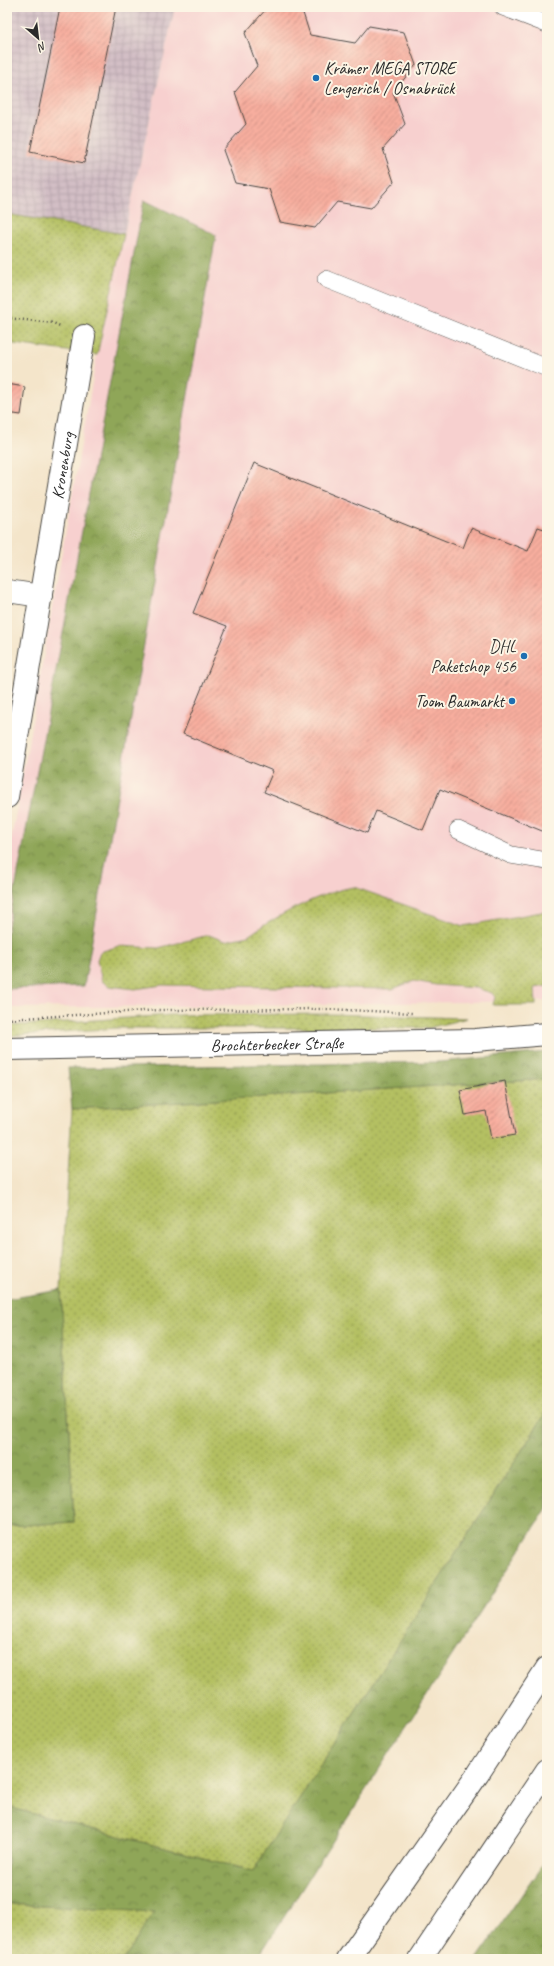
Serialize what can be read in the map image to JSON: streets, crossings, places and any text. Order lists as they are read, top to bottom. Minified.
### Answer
{"streets":{"main road":["Kronenburg","Brochterbecker Straße"]},"places":["Krämer MEGA STORE Lengerich / Osnabrück","DHL Paketshop 456","Toom Baumarkt"],"north":"bottom right"}
